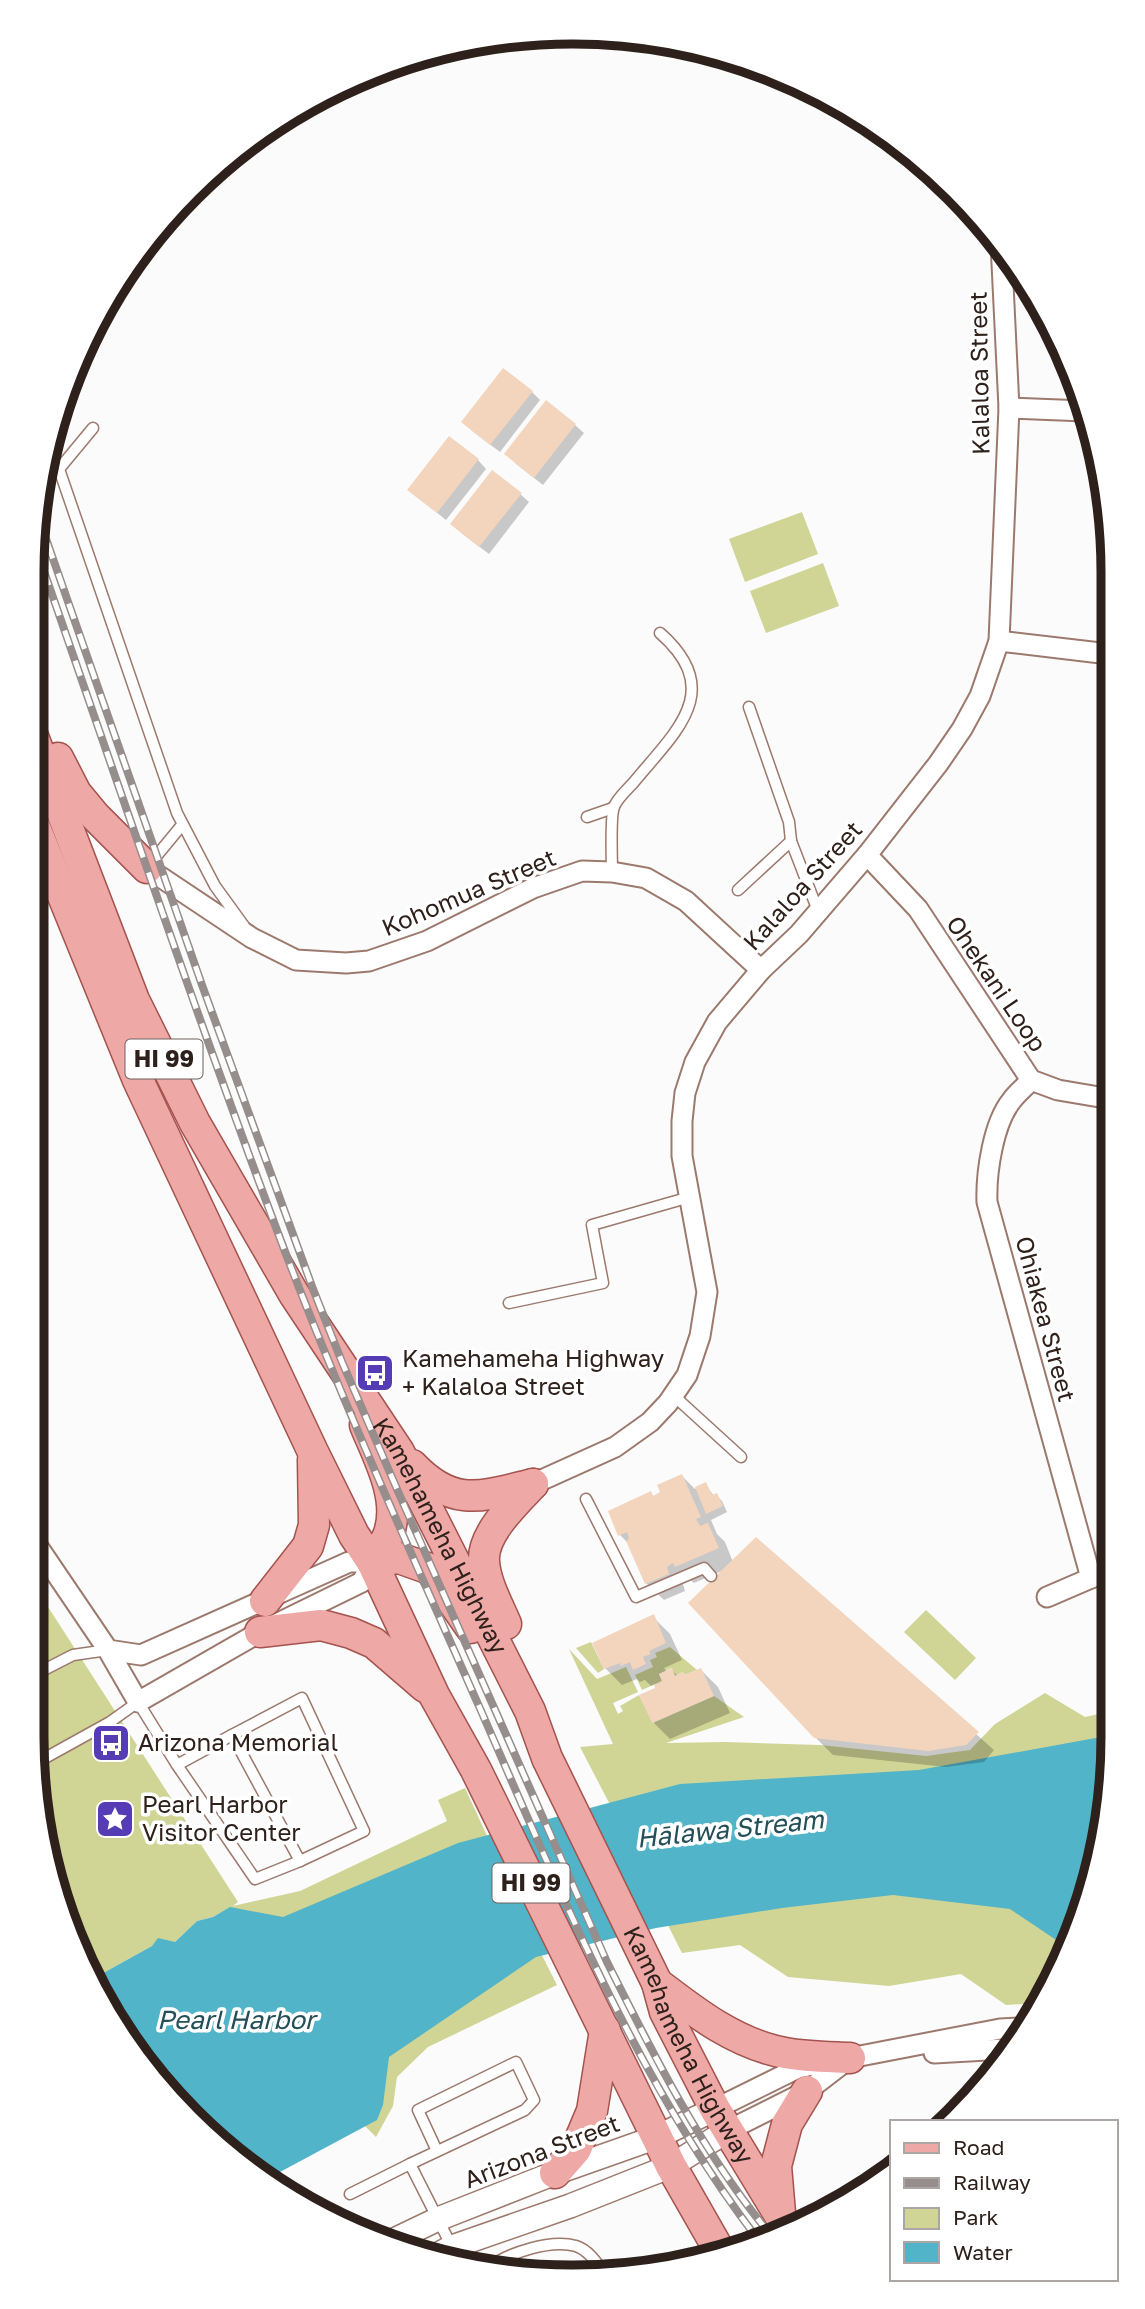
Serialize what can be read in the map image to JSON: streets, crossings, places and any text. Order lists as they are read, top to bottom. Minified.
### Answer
{"streets":{"main road":["HI 99","Kamehameha Highway"],"street":["Kalaloa Street","Kohomua Street","Ohekani Loop","Ohiakea Street","Arizona Street"]},"crossings":[["Kalaloa Street","Kohomua Street"],["Kalaloa Street","Ohekani Loop"],["Ohekani Loop","Ohiakea Street"],["HI 99","Arizona Street"],["Kamehameha Highway","Arizona Street"]],"water":["Hālawa Stream","Pearl Harbor"],"places":{"bus stop":["Kamehameha Highway + Kalaloa Street","Arizona Memorial"],"place":["Pearl Harbor Visitor Center"]},"legend":["Road","Railway","Park","Water"]}
